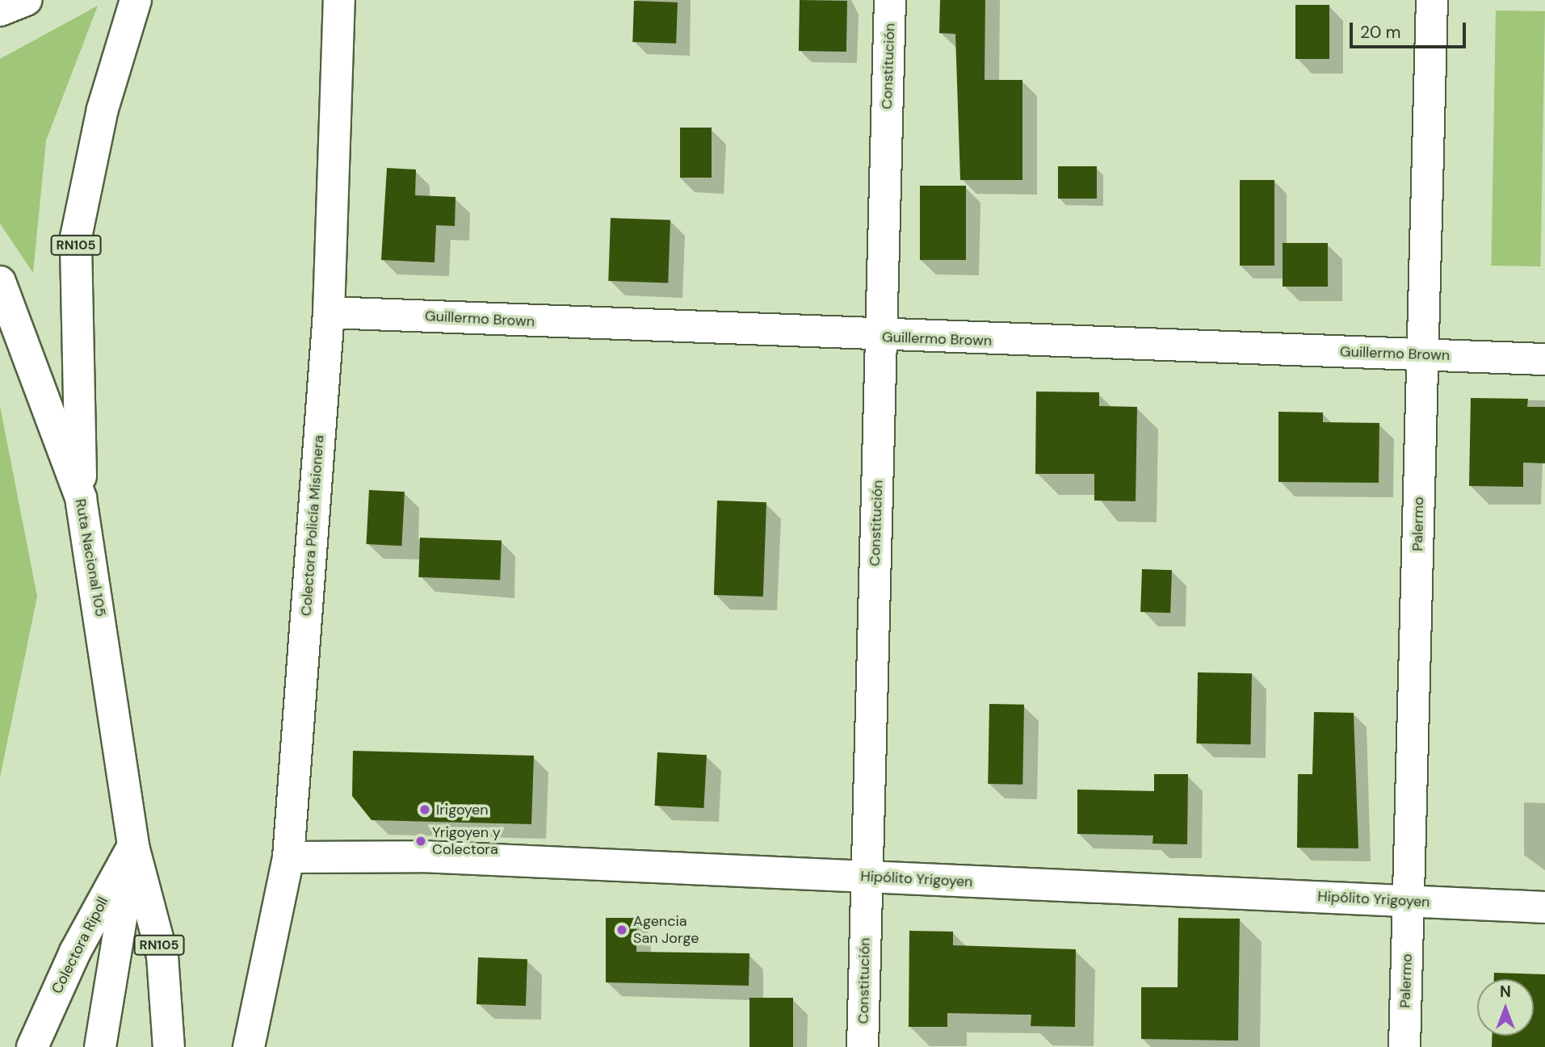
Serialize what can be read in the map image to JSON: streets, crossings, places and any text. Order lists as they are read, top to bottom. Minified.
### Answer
{"streets":{"main road":["Constitución","RN105","Guillermo Brown","Palermo","Colectora Policía Misionera","Ruta Nacional 105","Hipólito Yrigoyen","Colectora Ripoll"]},"crossings":[["Constitución","Guillermo Brown"],["Constitución","Hipólito Yrigoyen"],["RN105","Ruta Nacional 105"],["Guillermo Brown","Palermo"],["Guillermo Brown","Colectora Policía Misionera"],["Palermo","Hipólito Yrigoyen"],["Colectora Policía Misionera","Hipólito Yrigoyen"],["Ruta Nacional 105","Colectora Ripoll"]],"places":["Irigoyen","Yrigoyen y Colectora","Agencia San Jorge"],"scale_bar":"20 m","north":"top"}
